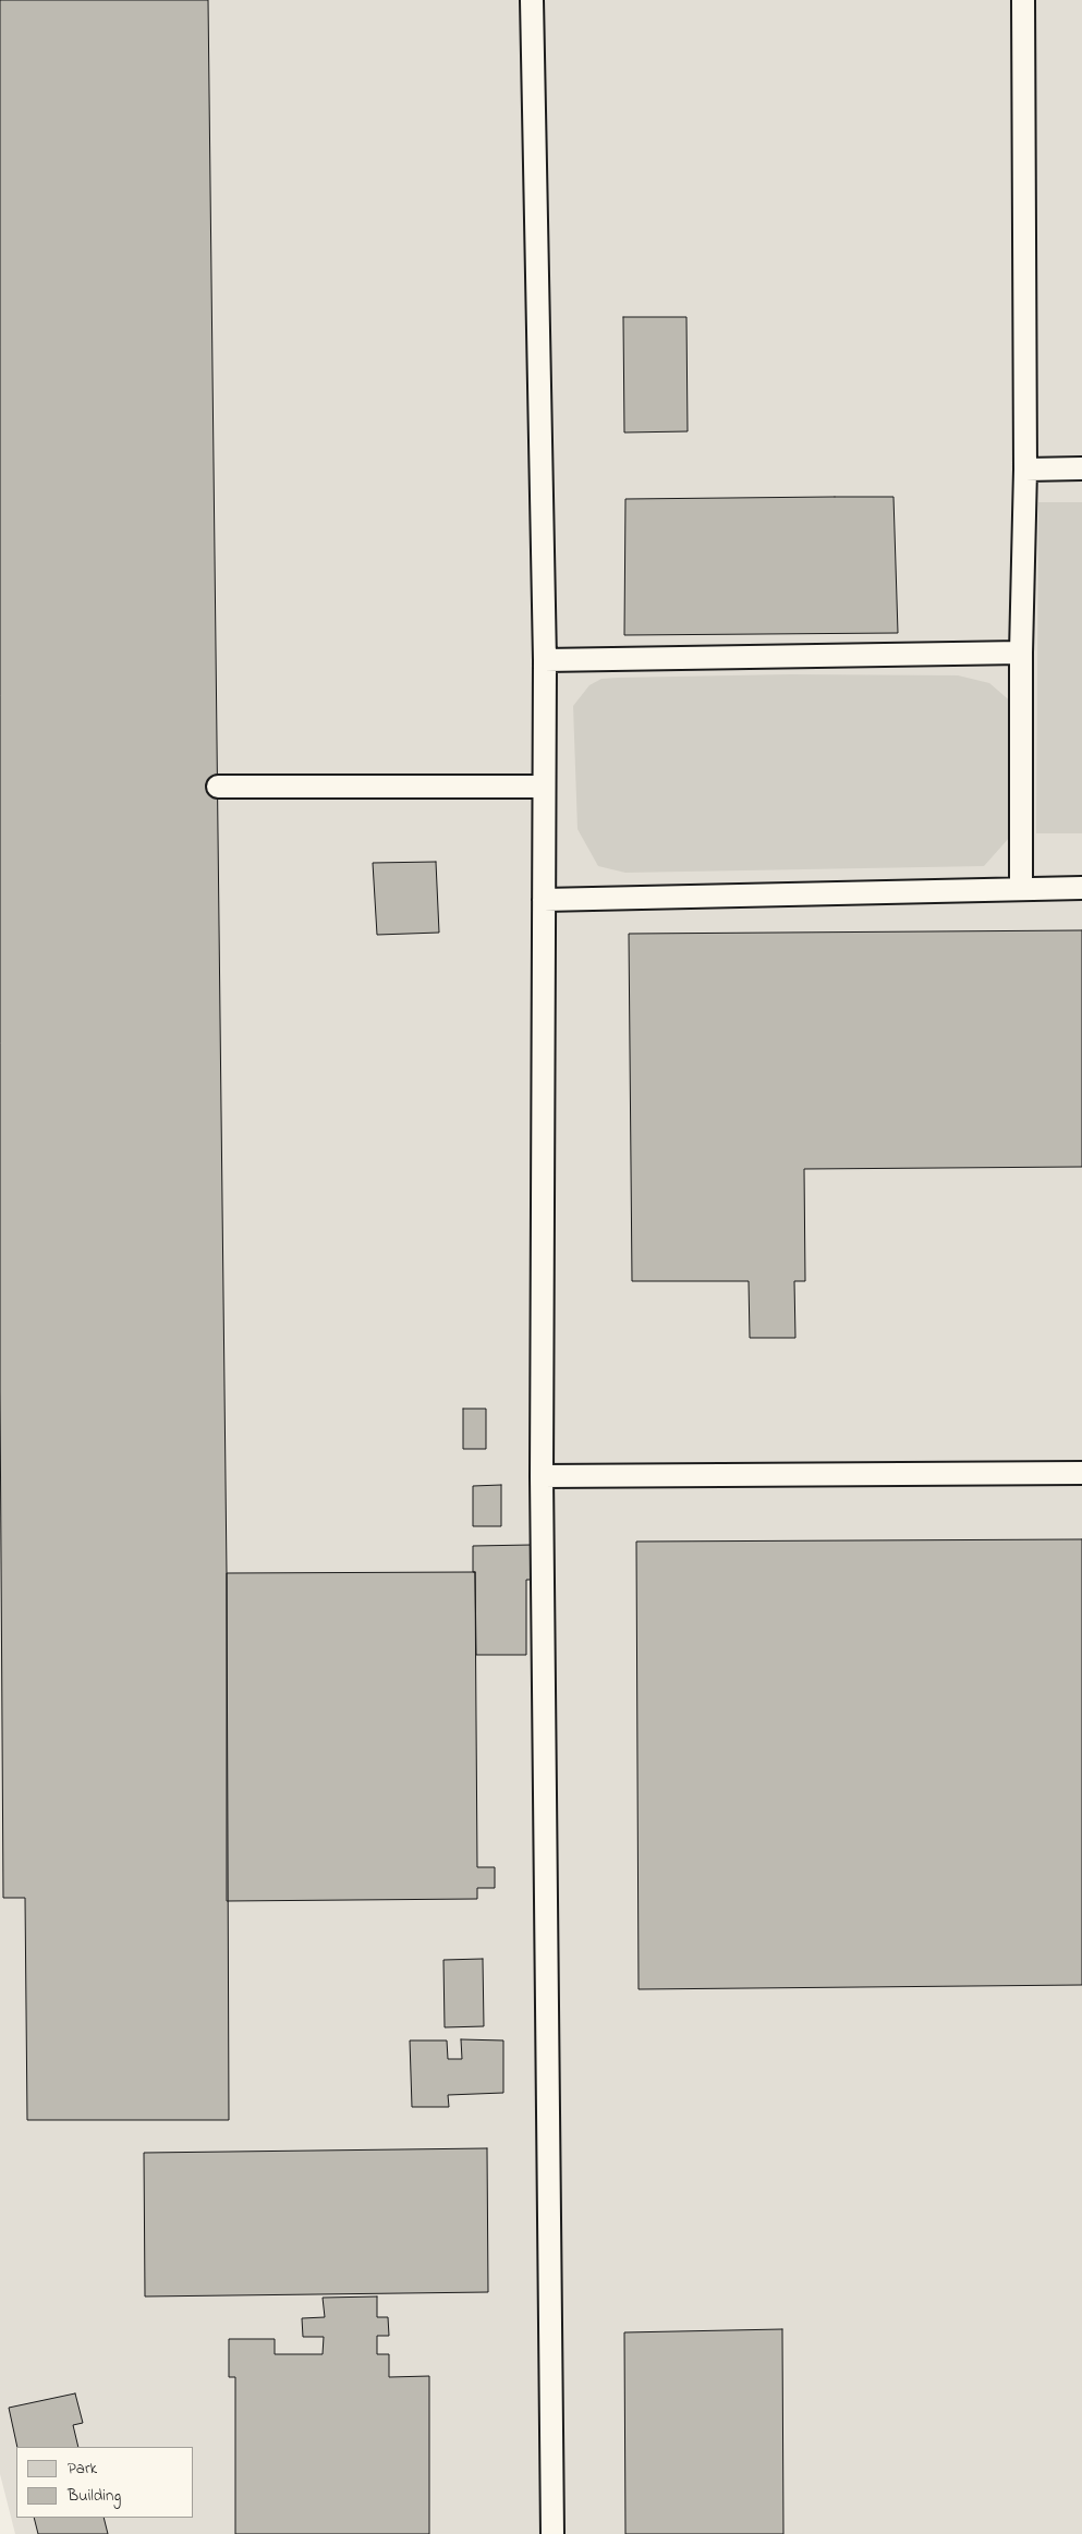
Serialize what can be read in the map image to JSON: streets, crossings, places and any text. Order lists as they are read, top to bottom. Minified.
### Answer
{"legend":["Park","Building"]}
